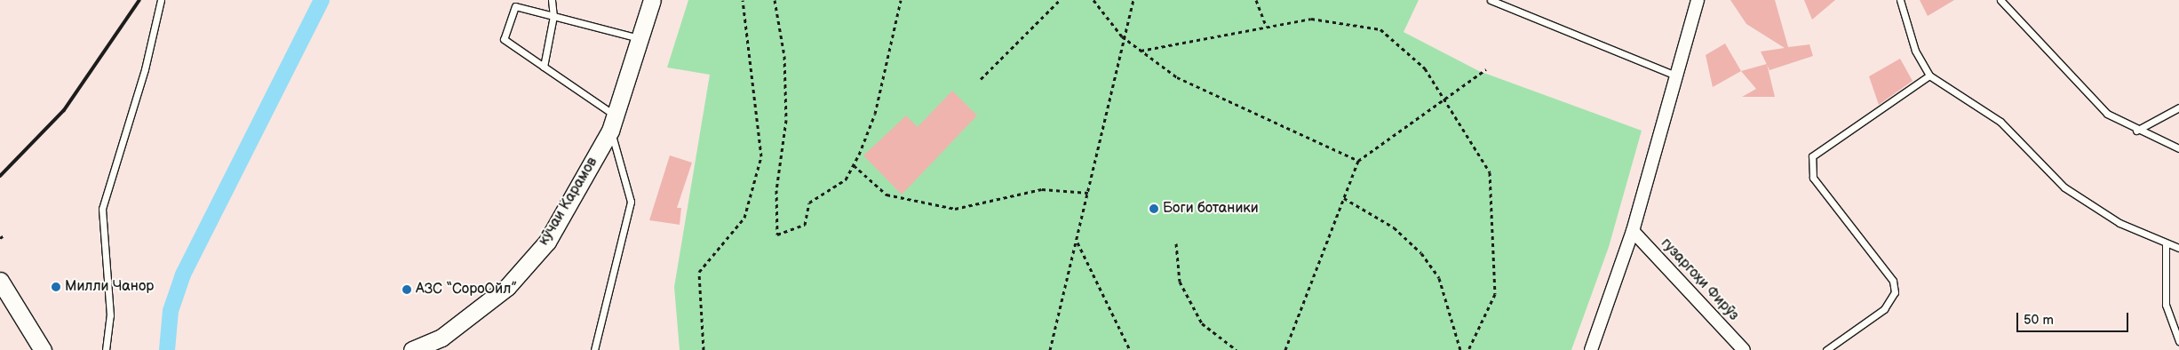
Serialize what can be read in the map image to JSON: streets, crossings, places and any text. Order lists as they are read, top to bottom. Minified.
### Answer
{"streets":{"main road":["кӯчаи Карамов"],"street":["гузаргоҳи Фирӯз"]},"places":["Боги ботаники","Милли Чанор","АЗС “СороОйл”"],"scale_bar":"50 m"}
